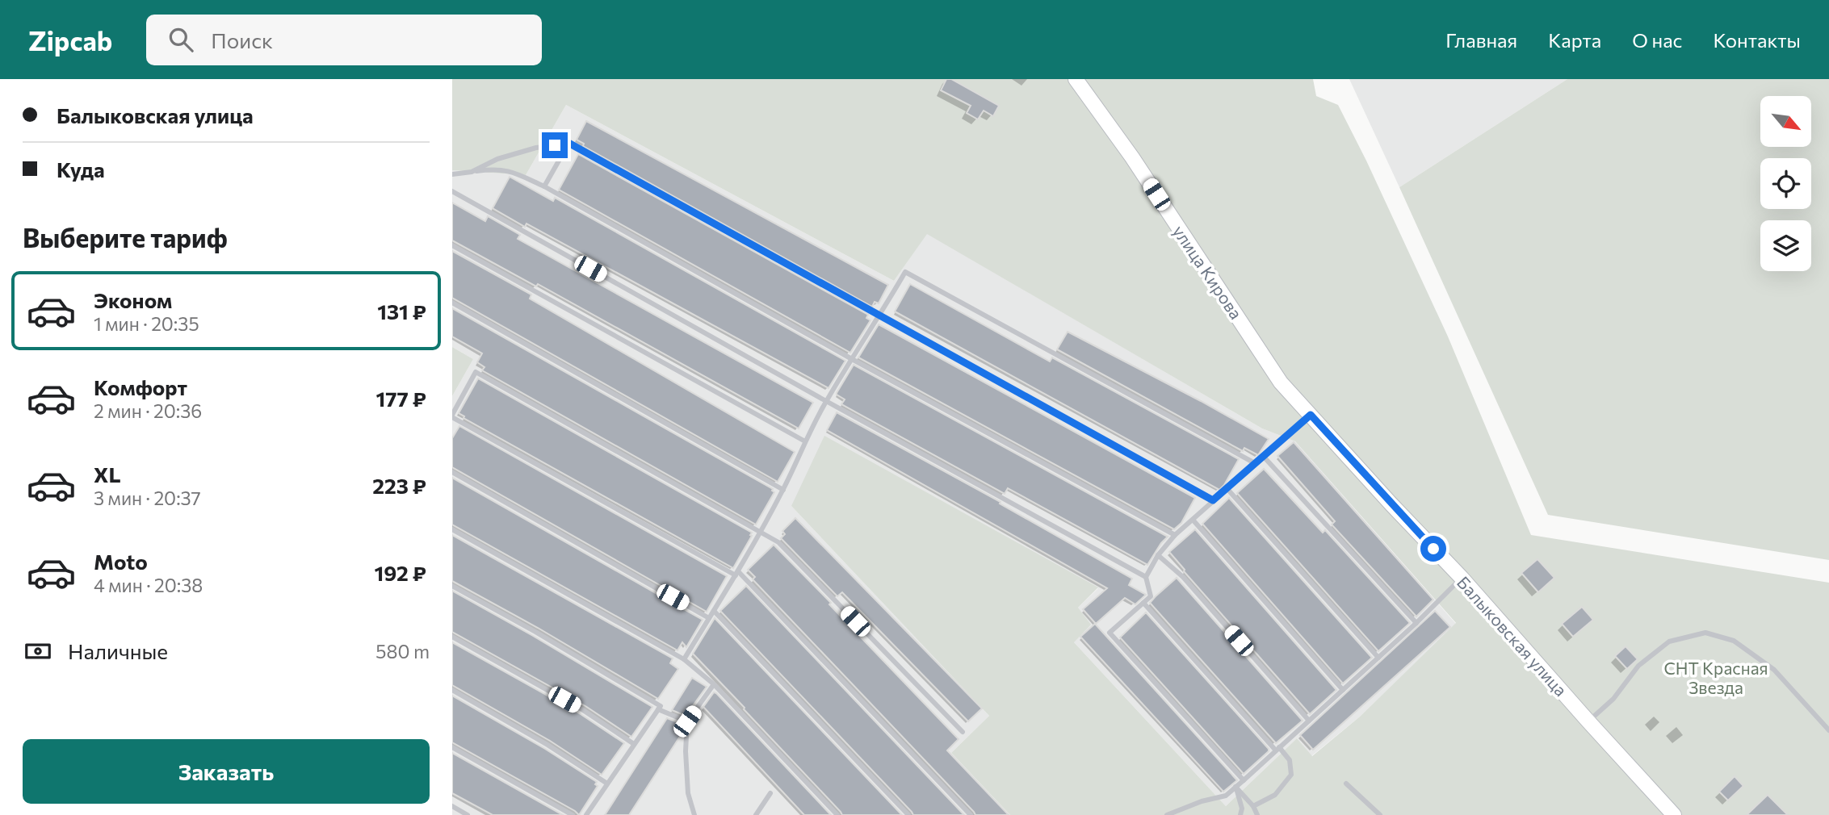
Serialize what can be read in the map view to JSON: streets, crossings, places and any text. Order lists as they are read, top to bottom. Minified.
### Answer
{"streets":{"street":["улица Кирова","Балыковская улица"]},"crossings":[["улица Кирова","Балыковская улица"]],"parks":["СНТ Красная Звезда"],"north":"bottom right","page":{"header":"Zipcab","search":"Поиск","nav":["Главная","Карта","О нас","Контакты"],"banner":["Балыковская улица","Куда"],"heading":"Выберите тариф","list":[{"name":"Эконом","note":"1 мин · 20:35","value":"131 ₽"},{"name":"Комфорт","note":"2 мин · 20:36","value":"177 ₽"},{"name":"XL","note":"3 мин · 20:37","value":"223 ₽"},{"name":"Moto","note":"4 мин · 20:38","value":"192 ₽"}],"pay":["Наличные","580 m"],"buttons":"Заказать"}}
